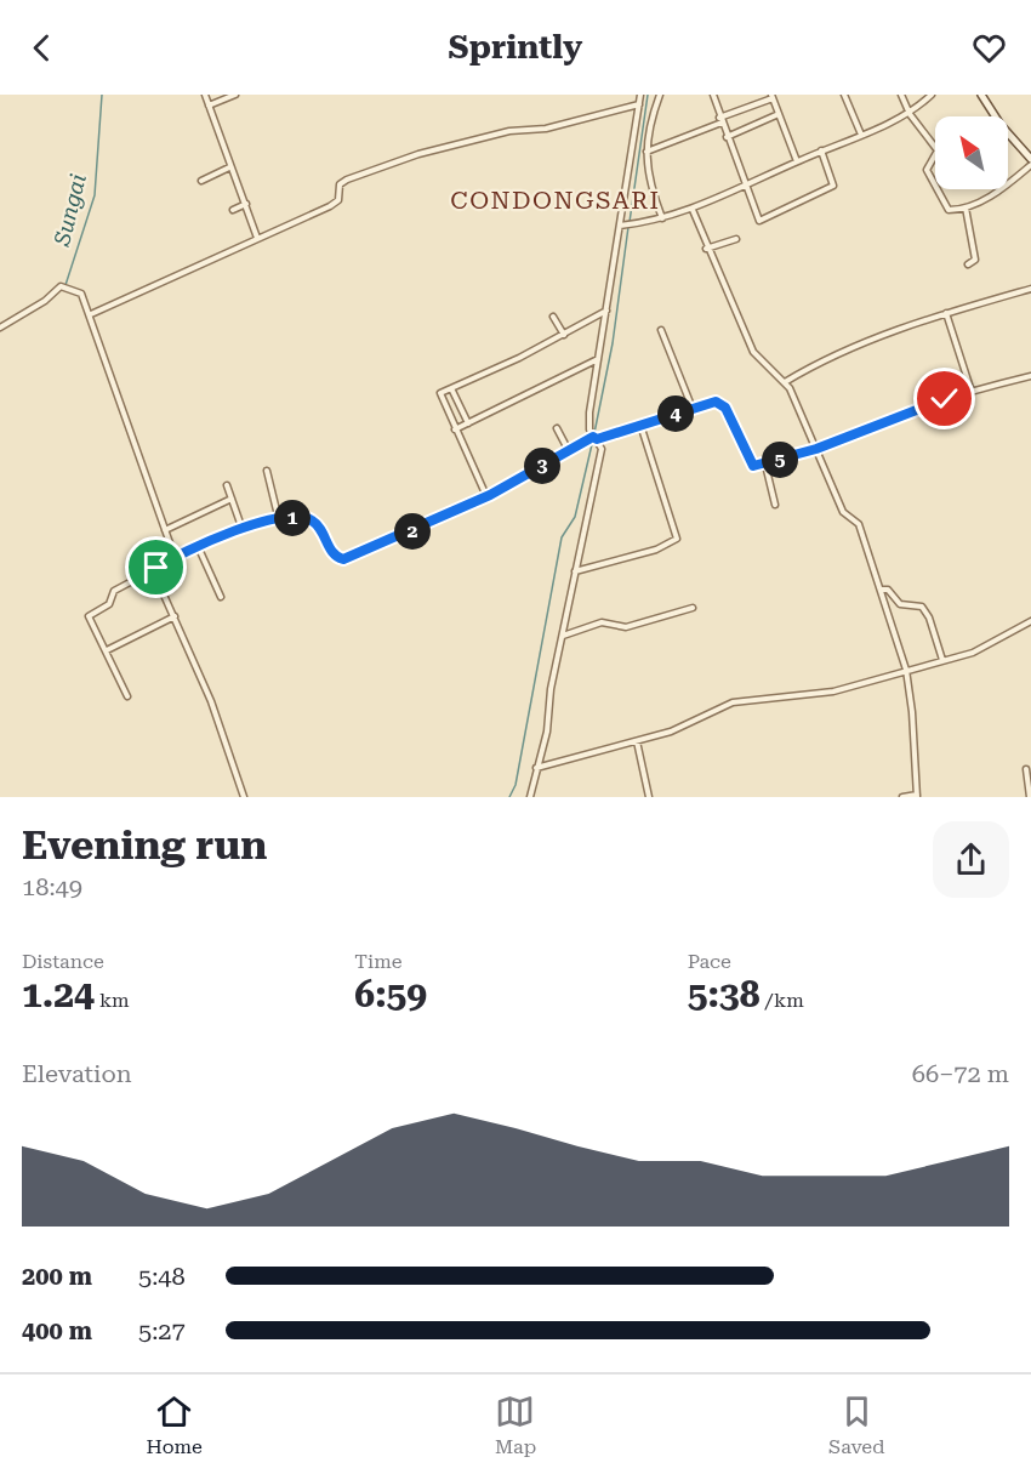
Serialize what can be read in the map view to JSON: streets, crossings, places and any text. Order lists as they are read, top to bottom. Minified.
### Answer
{"districts":["CONDONGSARI"],"water":["Sungai"],"north":"top left","page":{"header":"Sprintly","pins":["4","5","3","1","2"],"heading":["Evening run","18:49"],"stats":[["Distance","1.24 km"],["Time","6:59"],["Pace","5:38 /km"]],"chart":["Elevation","66–72 m"],"list":[{"name":"200 m","note":"5:48"},{"name":"400 m","note":"5:27"}],"tabs":["Home","Map","Saved"]}}
